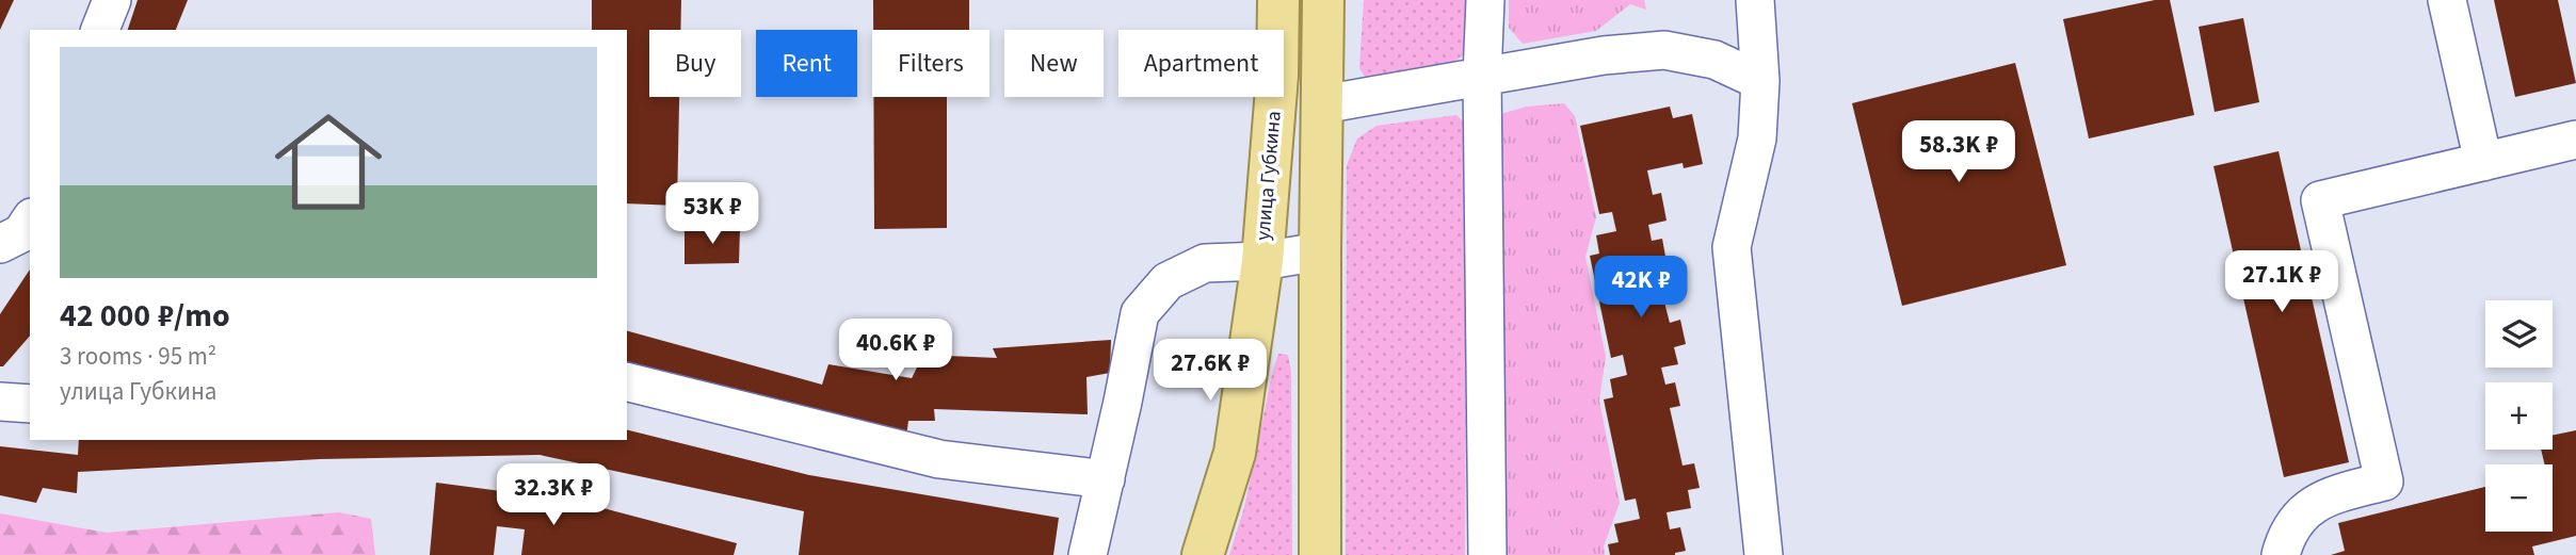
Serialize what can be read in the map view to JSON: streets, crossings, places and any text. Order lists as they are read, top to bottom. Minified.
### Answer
{"streets":{"main road":["улица Губкина"]},"page":{"chip":["Buy","Rent","Filters","New","Apartment"],"list":[{"name":"42 000 ₽/mo","note":"3 rooms · 95 m² · улица Губкина"}],"price":["58.3K ₽","53K ₽","27.1K ₽","42K ₽","40.6K ₽","27.6K ₽","32.3K ₽"],"map_buttons":["+","−"]}}
